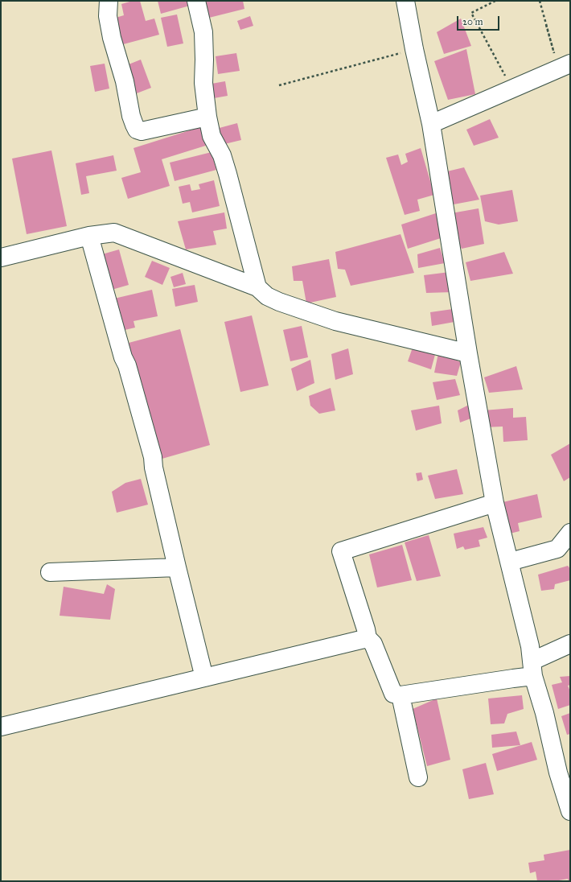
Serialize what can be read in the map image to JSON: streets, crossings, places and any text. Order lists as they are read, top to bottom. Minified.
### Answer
{"scale_bar":"20 m"}
